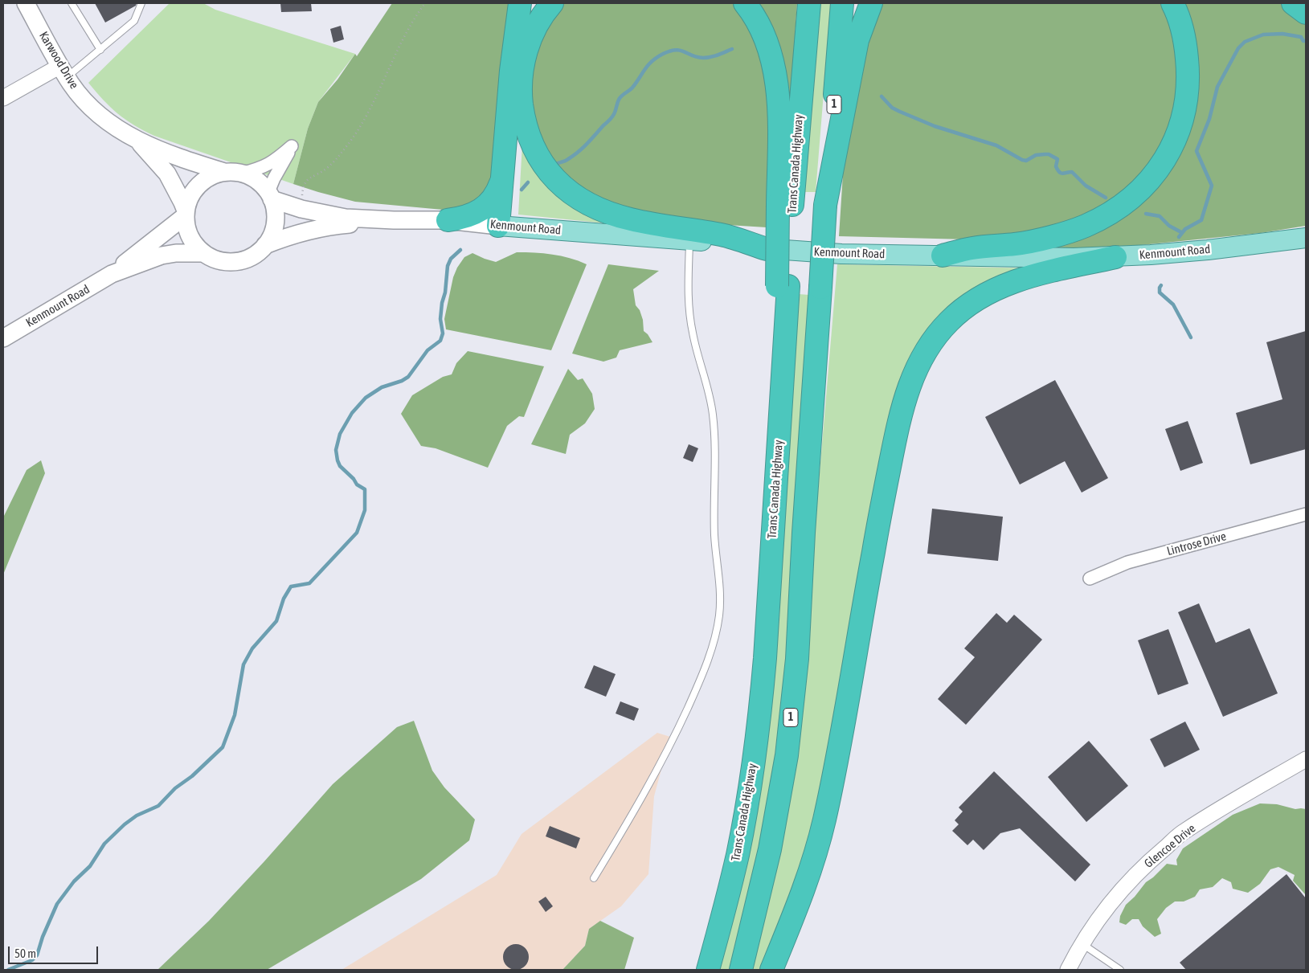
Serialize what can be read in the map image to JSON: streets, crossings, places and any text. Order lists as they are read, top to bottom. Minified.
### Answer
{"streets":{"highway":["1","Trans Canada Highway"],"main road":["Karwood Drive","Kenmount Road"],"street":["Lintrose Drive","Glencoe Drive"]},"crossings":[["Karwood Drive","Kenmount Road"]],"scale_bar":"50 m"}
